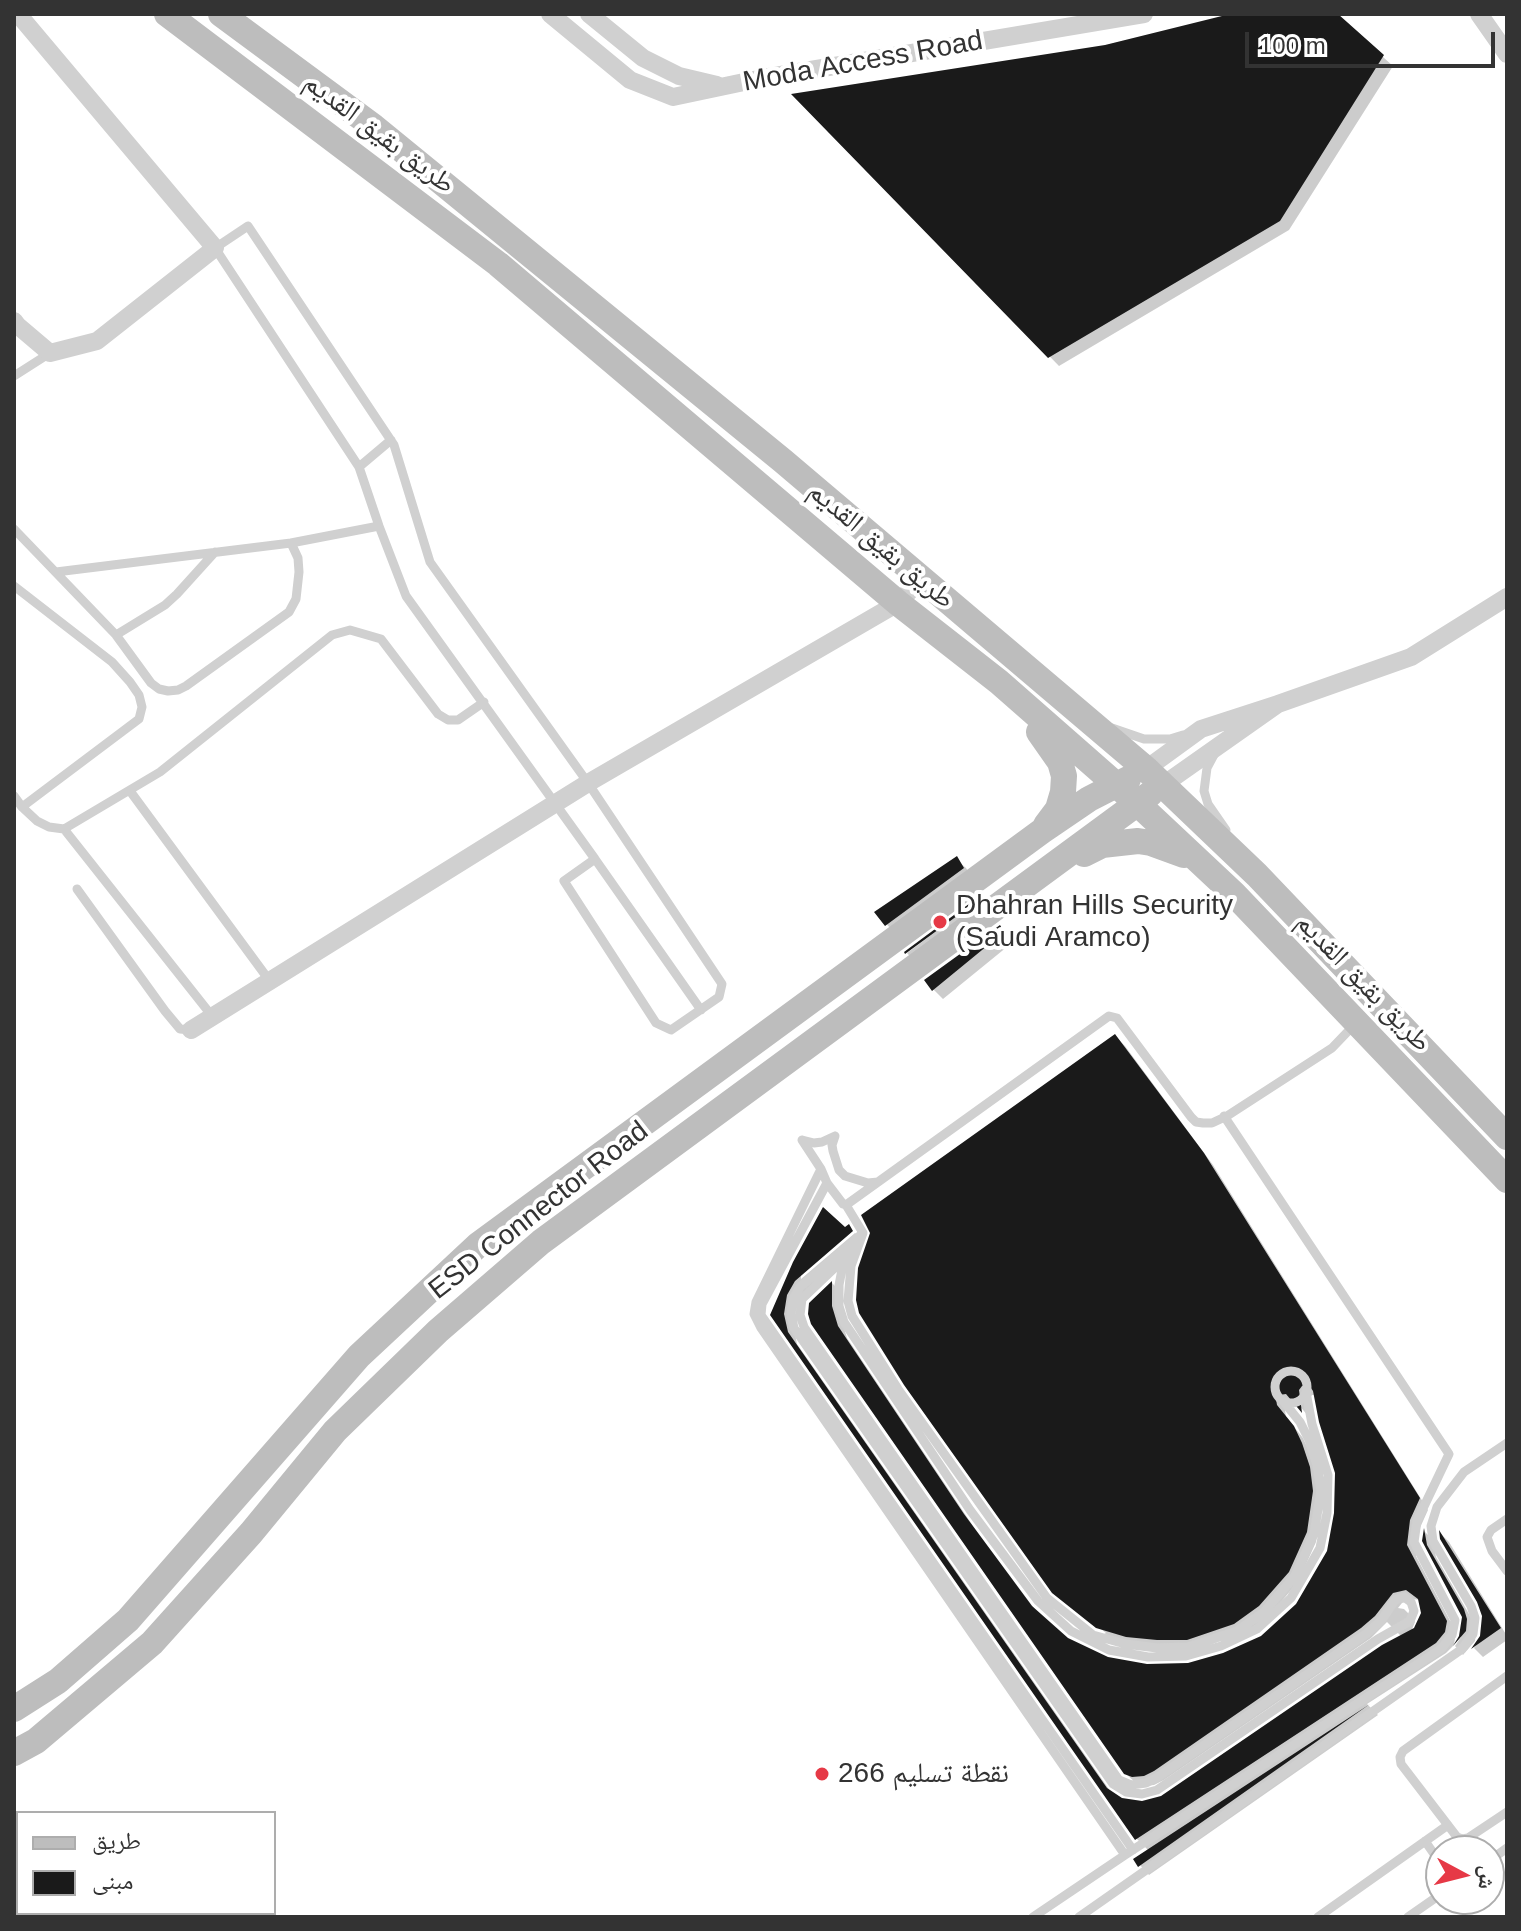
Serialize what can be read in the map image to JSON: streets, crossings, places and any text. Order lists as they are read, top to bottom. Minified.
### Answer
{"streets":{"main road":["طريق بقيق القديم","ESD Connector Road"],"street":["Moda Access Road"]},"crossings":[["طريق بقيق القديم","ESD Connector Road"]],"places":["Dhahran Hills Security (Saudi Aramco)","نقطة تسليم 266"],"legend":["طريق","مبنى"],"scale_bar":"100 m","north":"right"}
